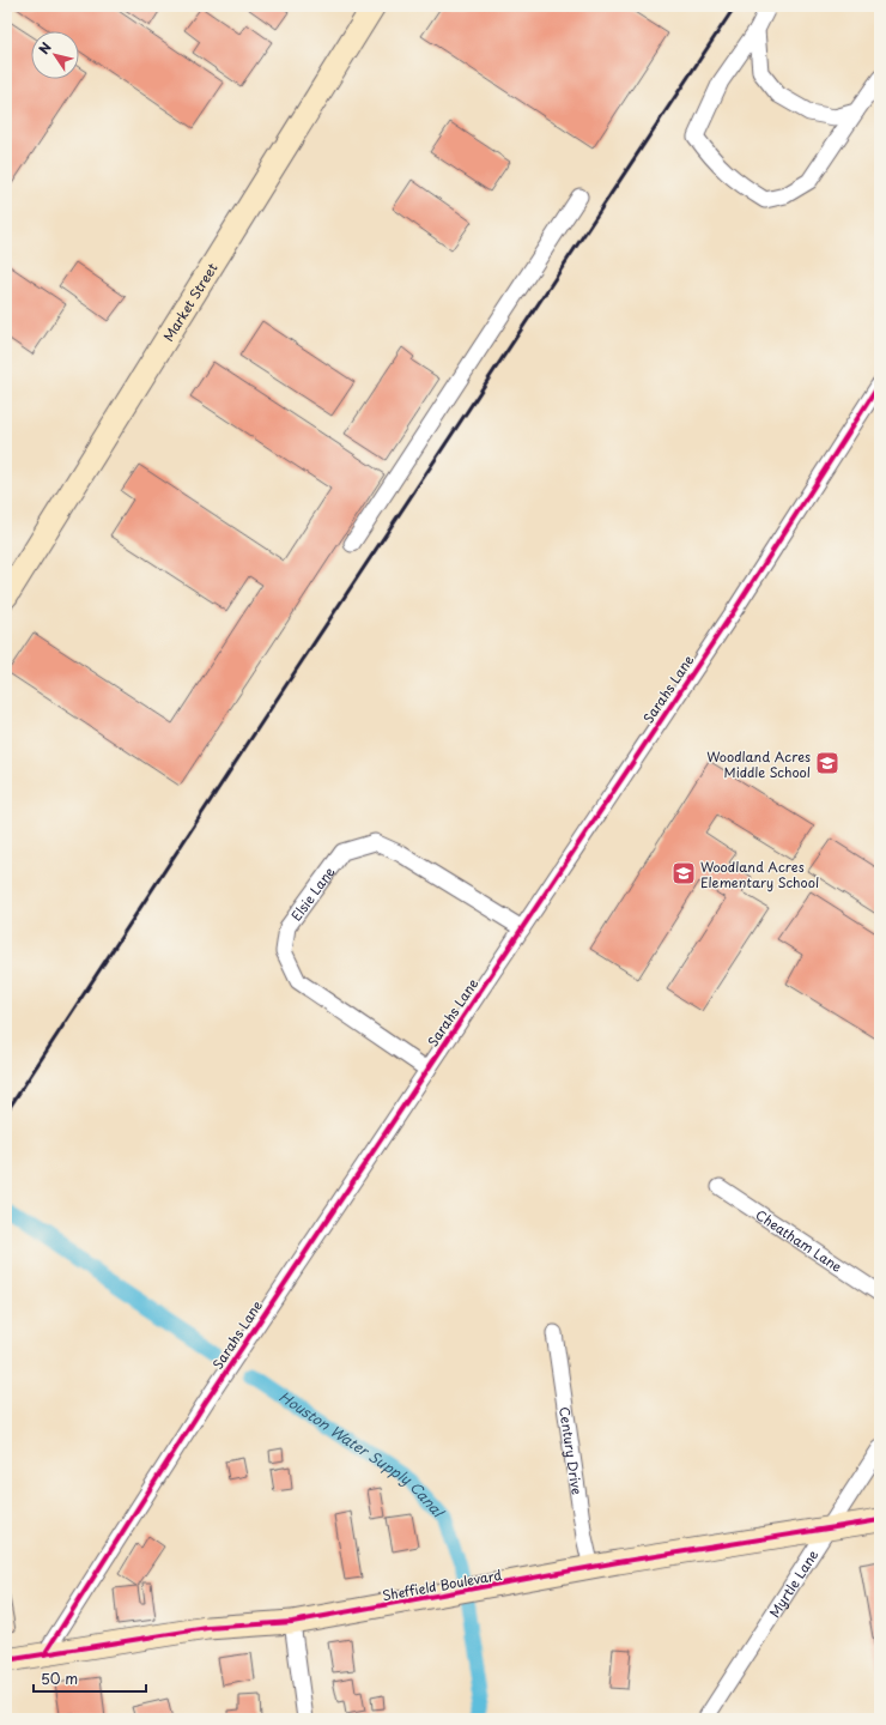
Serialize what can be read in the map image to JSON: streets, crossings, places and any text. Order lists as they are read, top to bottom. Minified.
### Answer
{"streets":{"street":["Market Street","Sarahs Lane","Elsie Lane","Cheatham Lane","Century Drive","Sheffield Boulevard","Myrtle Lane"]},"crossings":[["Sarahs Lane","Elsie Lane"],["Sarahs Lane","Sheffield Boulevard"],["Century Drive","Sheffield Boulevard"],["Sheffield Boulevard","Myrtle Lane"]],"water":["Houston Water Supply Canal"],"places":{"school or university":["Woodland Acres Middle School","Woodland Acres Elementary School"]},"scale_bar":"50 m","north":"top left"}
